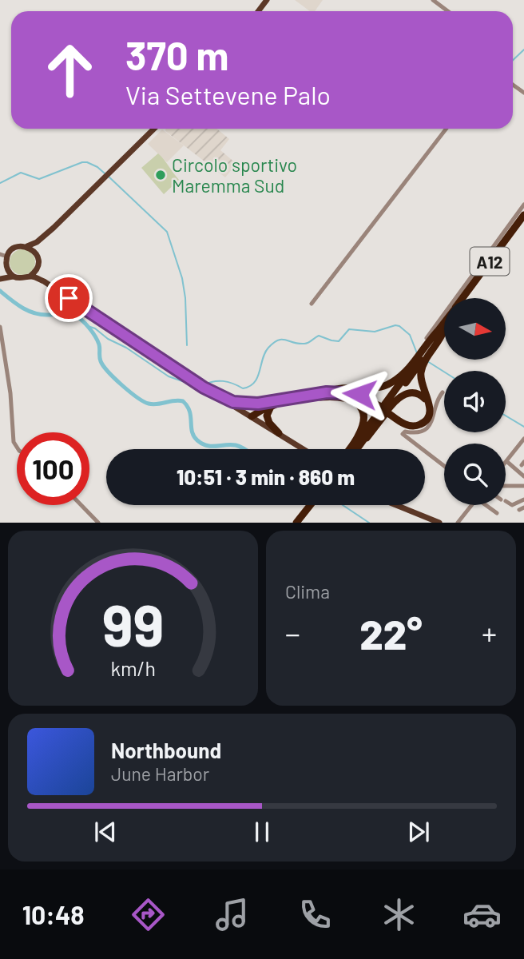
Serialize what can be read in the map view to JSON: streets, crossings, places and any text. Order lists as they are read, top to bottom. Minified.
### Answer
{"streets":{"highway":["A12"]},"places":["Circolo sportivo Maremma Sud"],"north":"right","page":{"turn":["370 m","Via Settevene Palo"],"limit":"100","trip":"10:51 · 3 min · 860 m","tile":"Clima","heat":["−","22°","+"],"song":["Northbound","June Harbor"],"tabs":"10:48","gauge":["99","km/h"]}}
